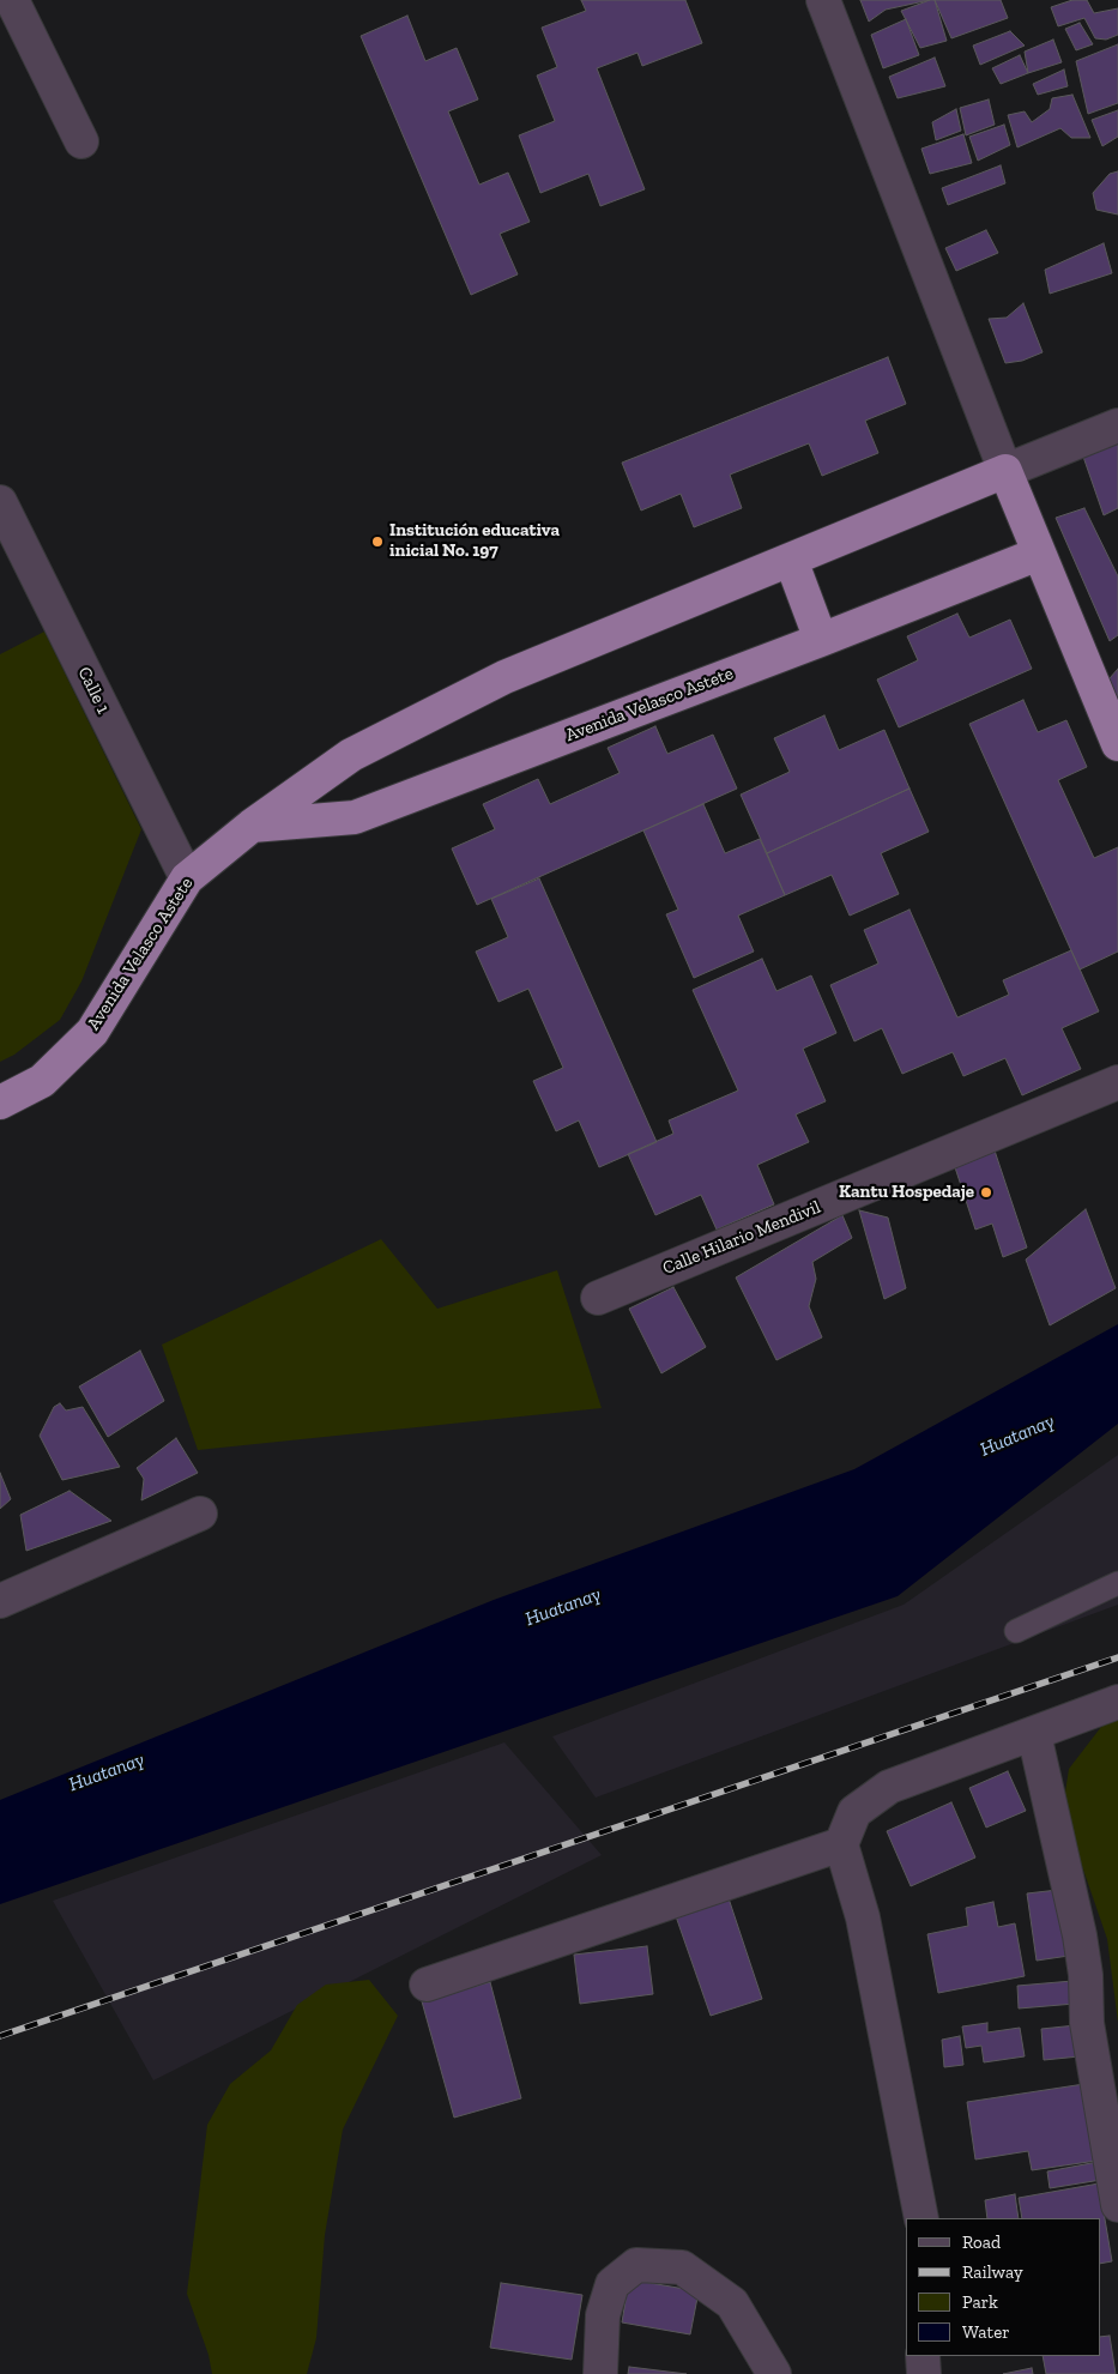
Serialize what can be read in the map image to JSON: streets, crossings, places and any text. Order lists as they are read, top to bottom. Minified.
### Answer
{"streets":{"highway":["Avenida Velasco Astete"],"street":["Calle 1","Calle Hilario Mendivil"]},"crossings":[["Calle 1","Avenida Velasco Astete"]],"water":["Huatanay"],"places":["Institución educativa inicial No. 197","Kantu Hospedaje"],"legend":["Road","Railway","Park","Water"]}
